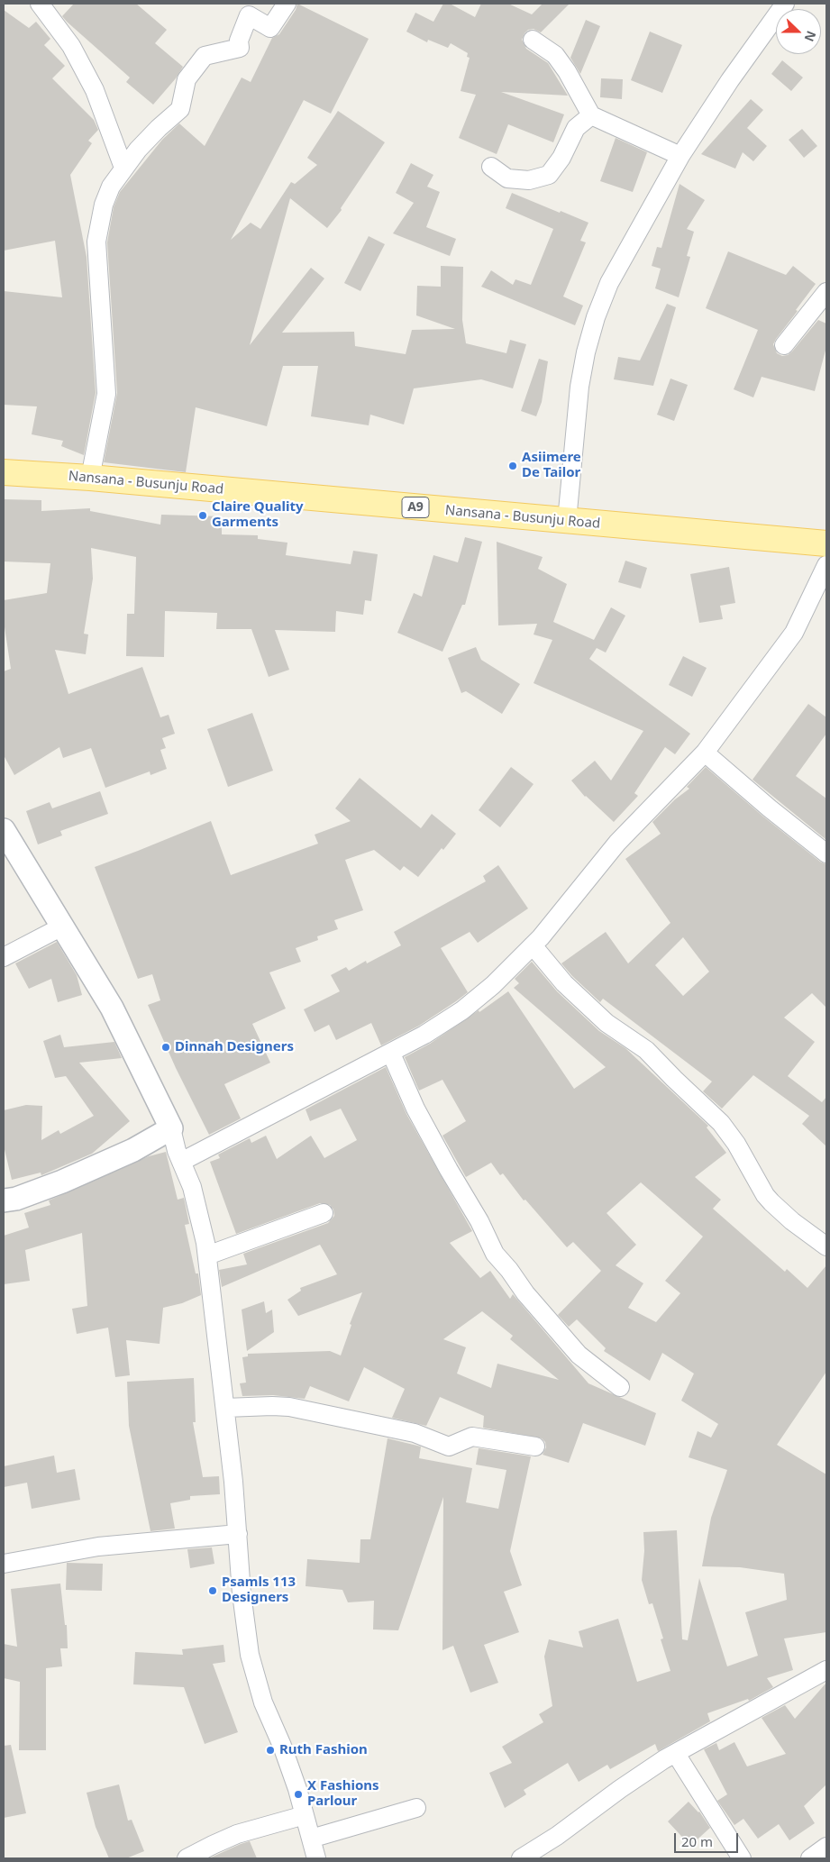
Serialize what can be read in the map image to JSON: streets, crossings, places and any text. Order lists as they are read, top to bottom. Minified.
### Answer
{"streets":{"main road":["Nansana - Busunju Road","A9"]},"places":["Asiimere De Tailor","Claire Quality Garments","Dinnah Designers","Psamls 113 Designers","Ruth Fashion","X Fashions Parlour"],"scale_bar":"20 m","north":"right"}
